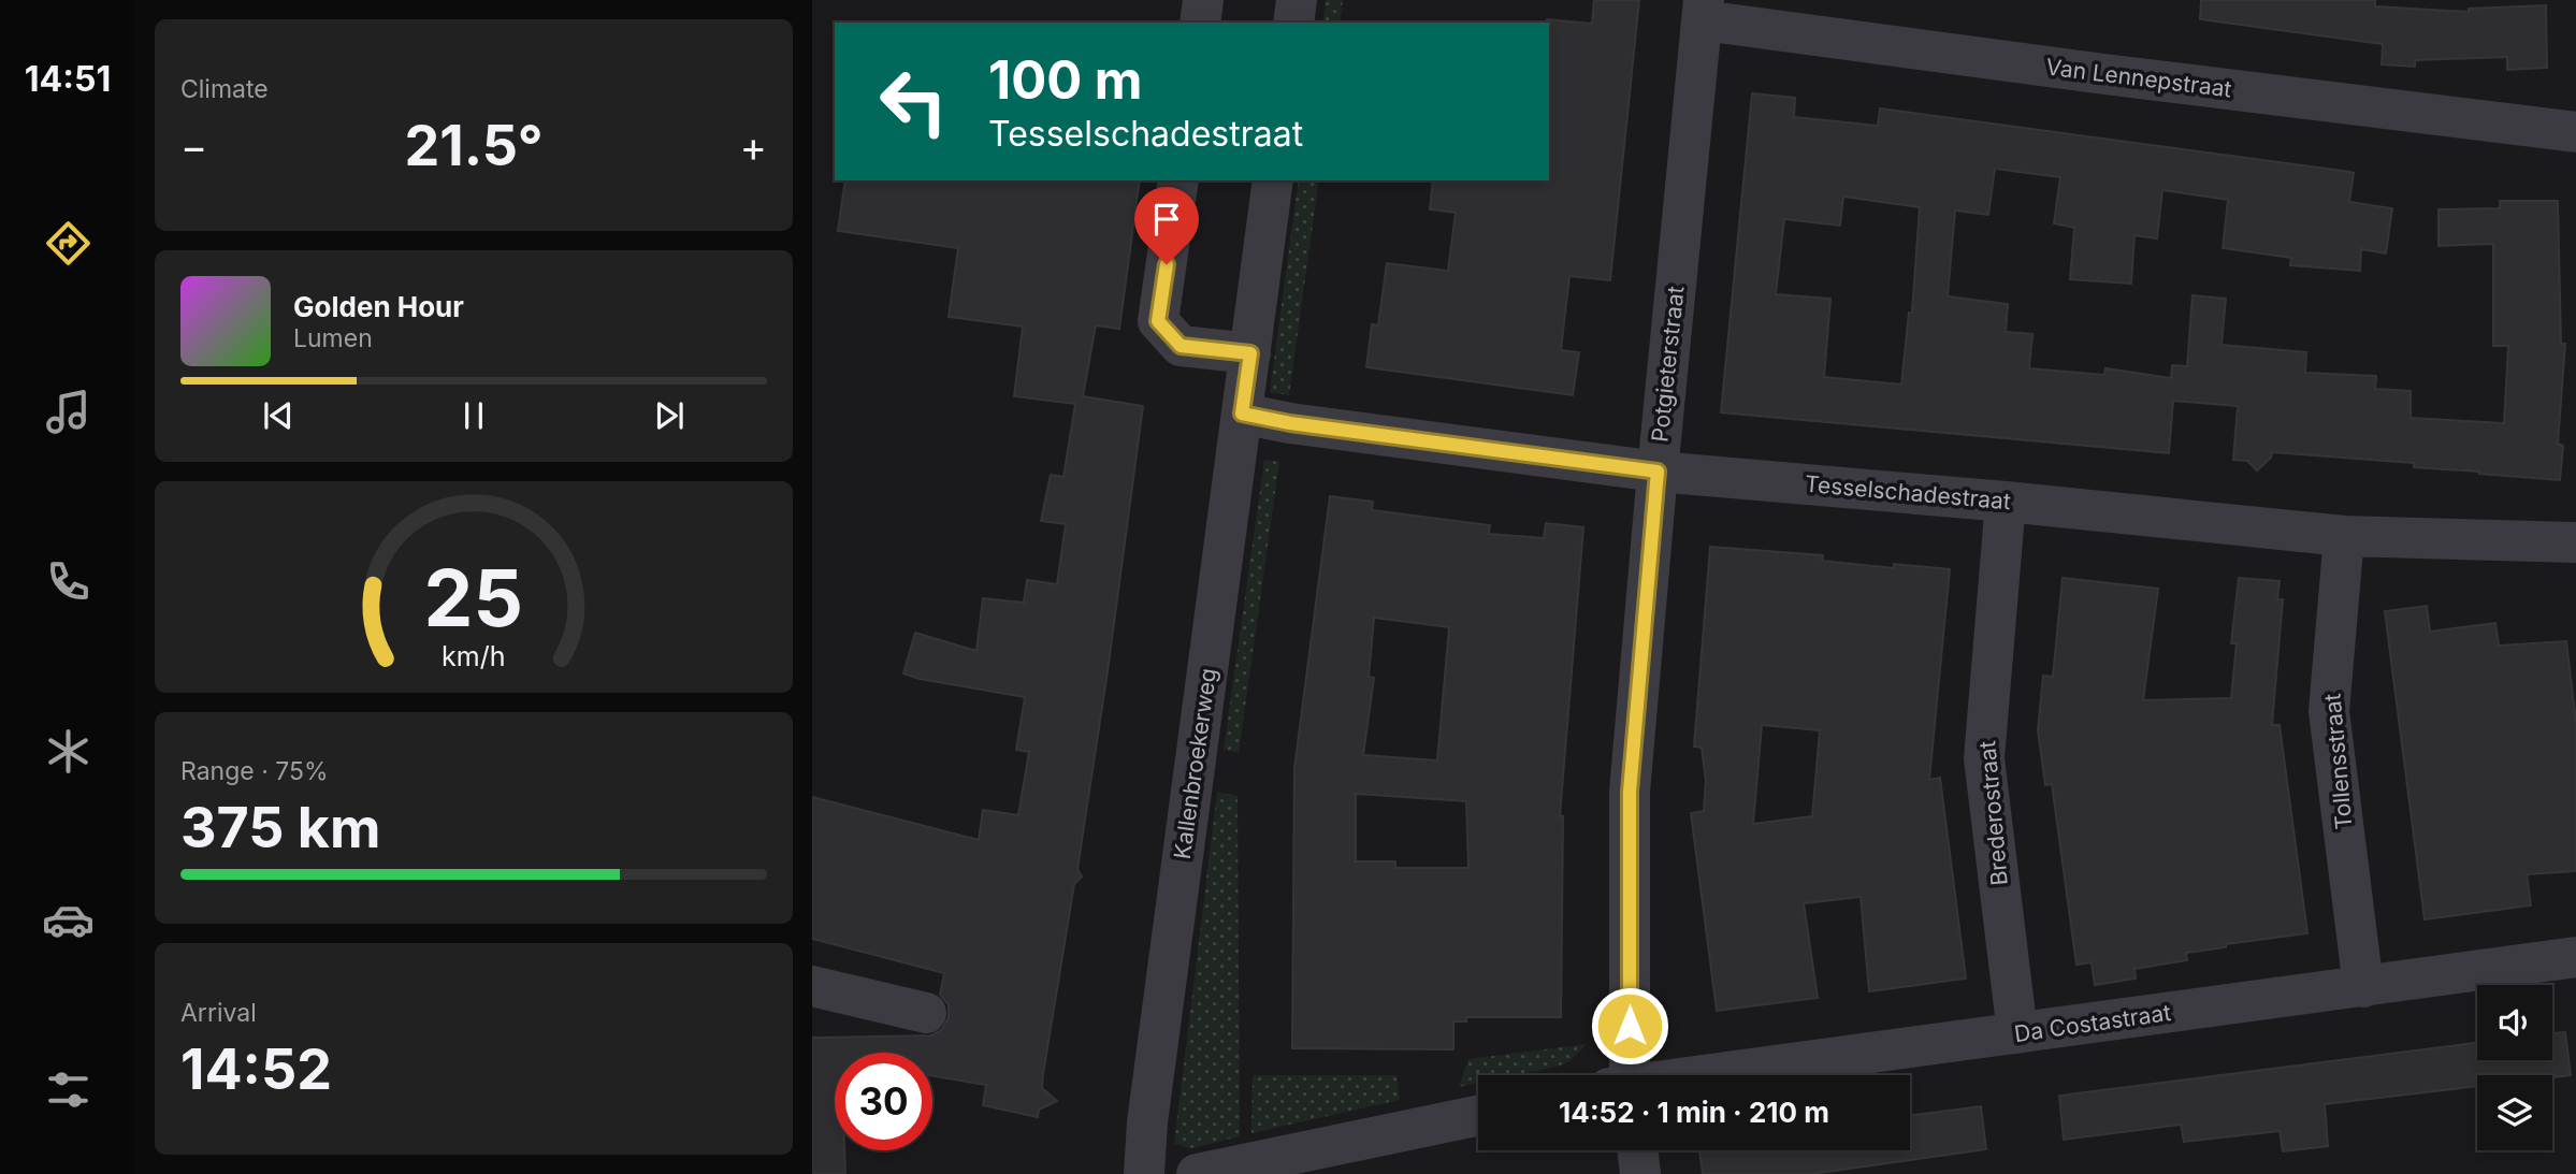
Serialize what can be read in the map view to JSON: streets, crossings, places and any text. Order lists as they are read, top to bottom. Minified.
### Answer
{"streets":{"street":["Van Lennepstraat","Potgieterstraat","Tesselschadestraat","Tollensstraat","Kallenbroekerweg","Brederostraat","Da Costastraat"]},"crossings":[["Van Lennepstraat","Potgieterstraat"],["Potgieterstraat","Tesselschadestraat"],["Tesselschadestraat","Tollensstraat"],["Tesselschadestraat","Kallenbroekerweg"],["Tesselschadestraat","Brederostraat"],["Tollensstraat","Da Costastraat"],["Brederostraat","Da Costastraat"]],"page":{"tabs":"14:51","tile":["Climate",["Range · 75%","375 km"],["Arrival","14:52"]],"turn":["100 m","Tesselschadestraat"],"heat":["−","21.5°","+"],"song":["Golden Hour","Lumen"],"limit":"30","trip":"14:52 · 1 min · 210 m","gauge":["25","km/h"]}}
